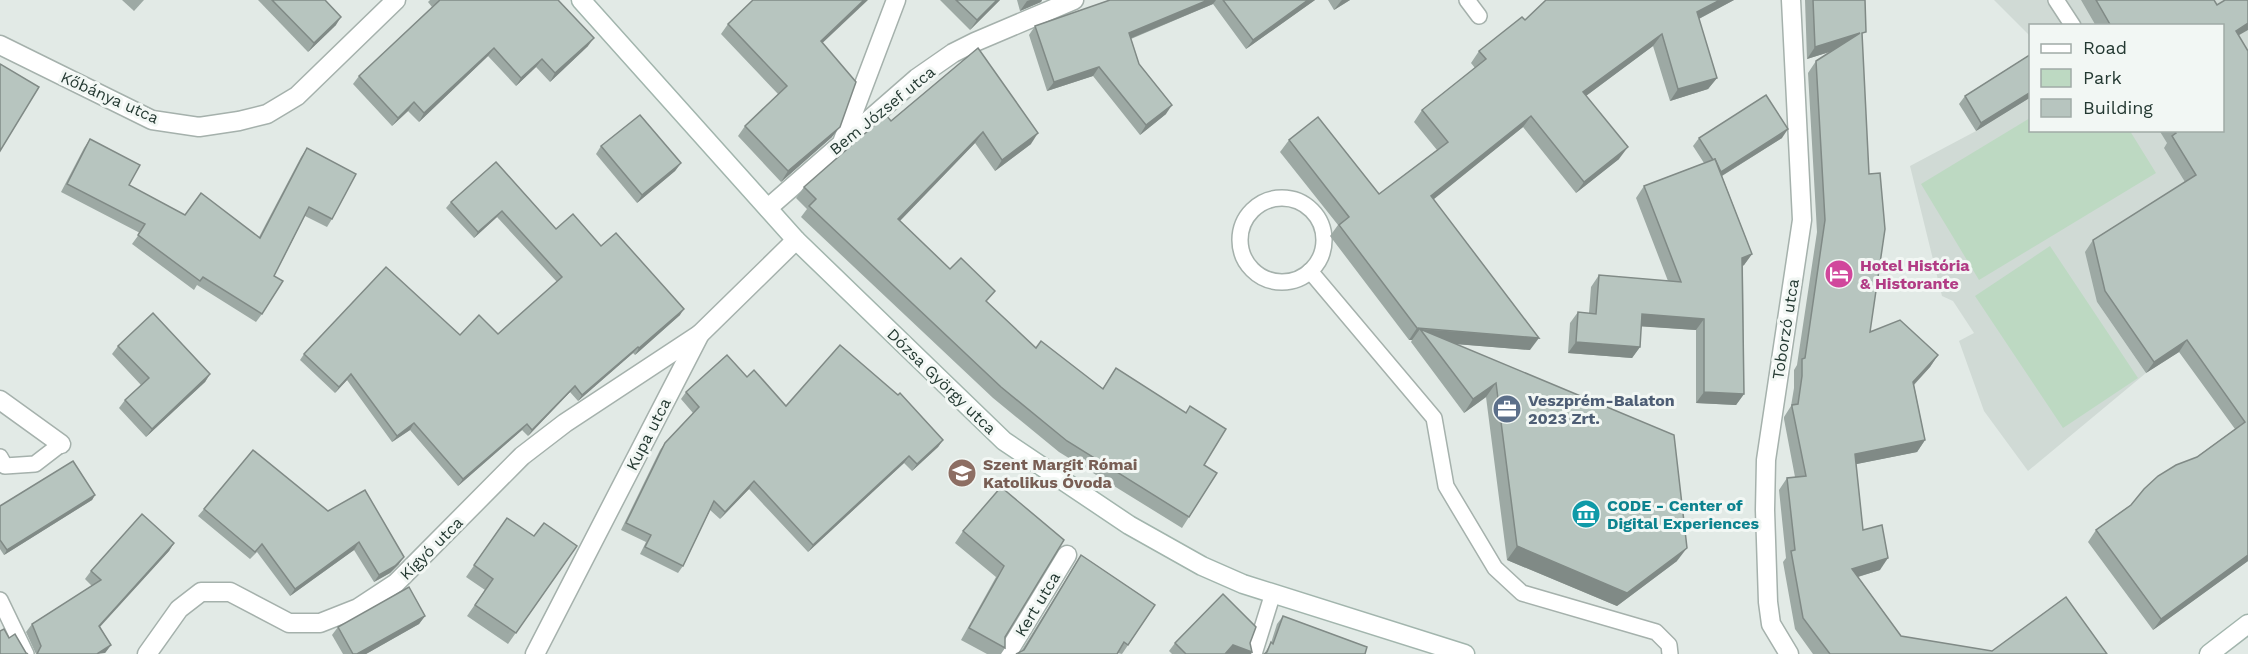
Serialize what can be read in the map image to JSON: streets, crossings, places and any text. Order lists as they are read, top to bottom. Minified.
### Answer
{"streets":{"street":["Kőbánya utca","Bem József utca","Toborzó utca","Dózsa György utca","Kupa utca","Kígyó utca","Kert utca"]},"crossings":[["Bem József utca","Dózsa György utca"],["Dózsa György utca","Kupa utca"],["Kupa utca","Kígyó utca"]],"places":{"hotel":["Hotel História & Historante"],"office":["Veszprém-Balaton 2023 Zrt."],"school or university":["Szent Margit Római Katolikus Óvoda"],"museum":["CODE - Center of Digital Experiences"]},"legend":["Road","Park","Building"]}
